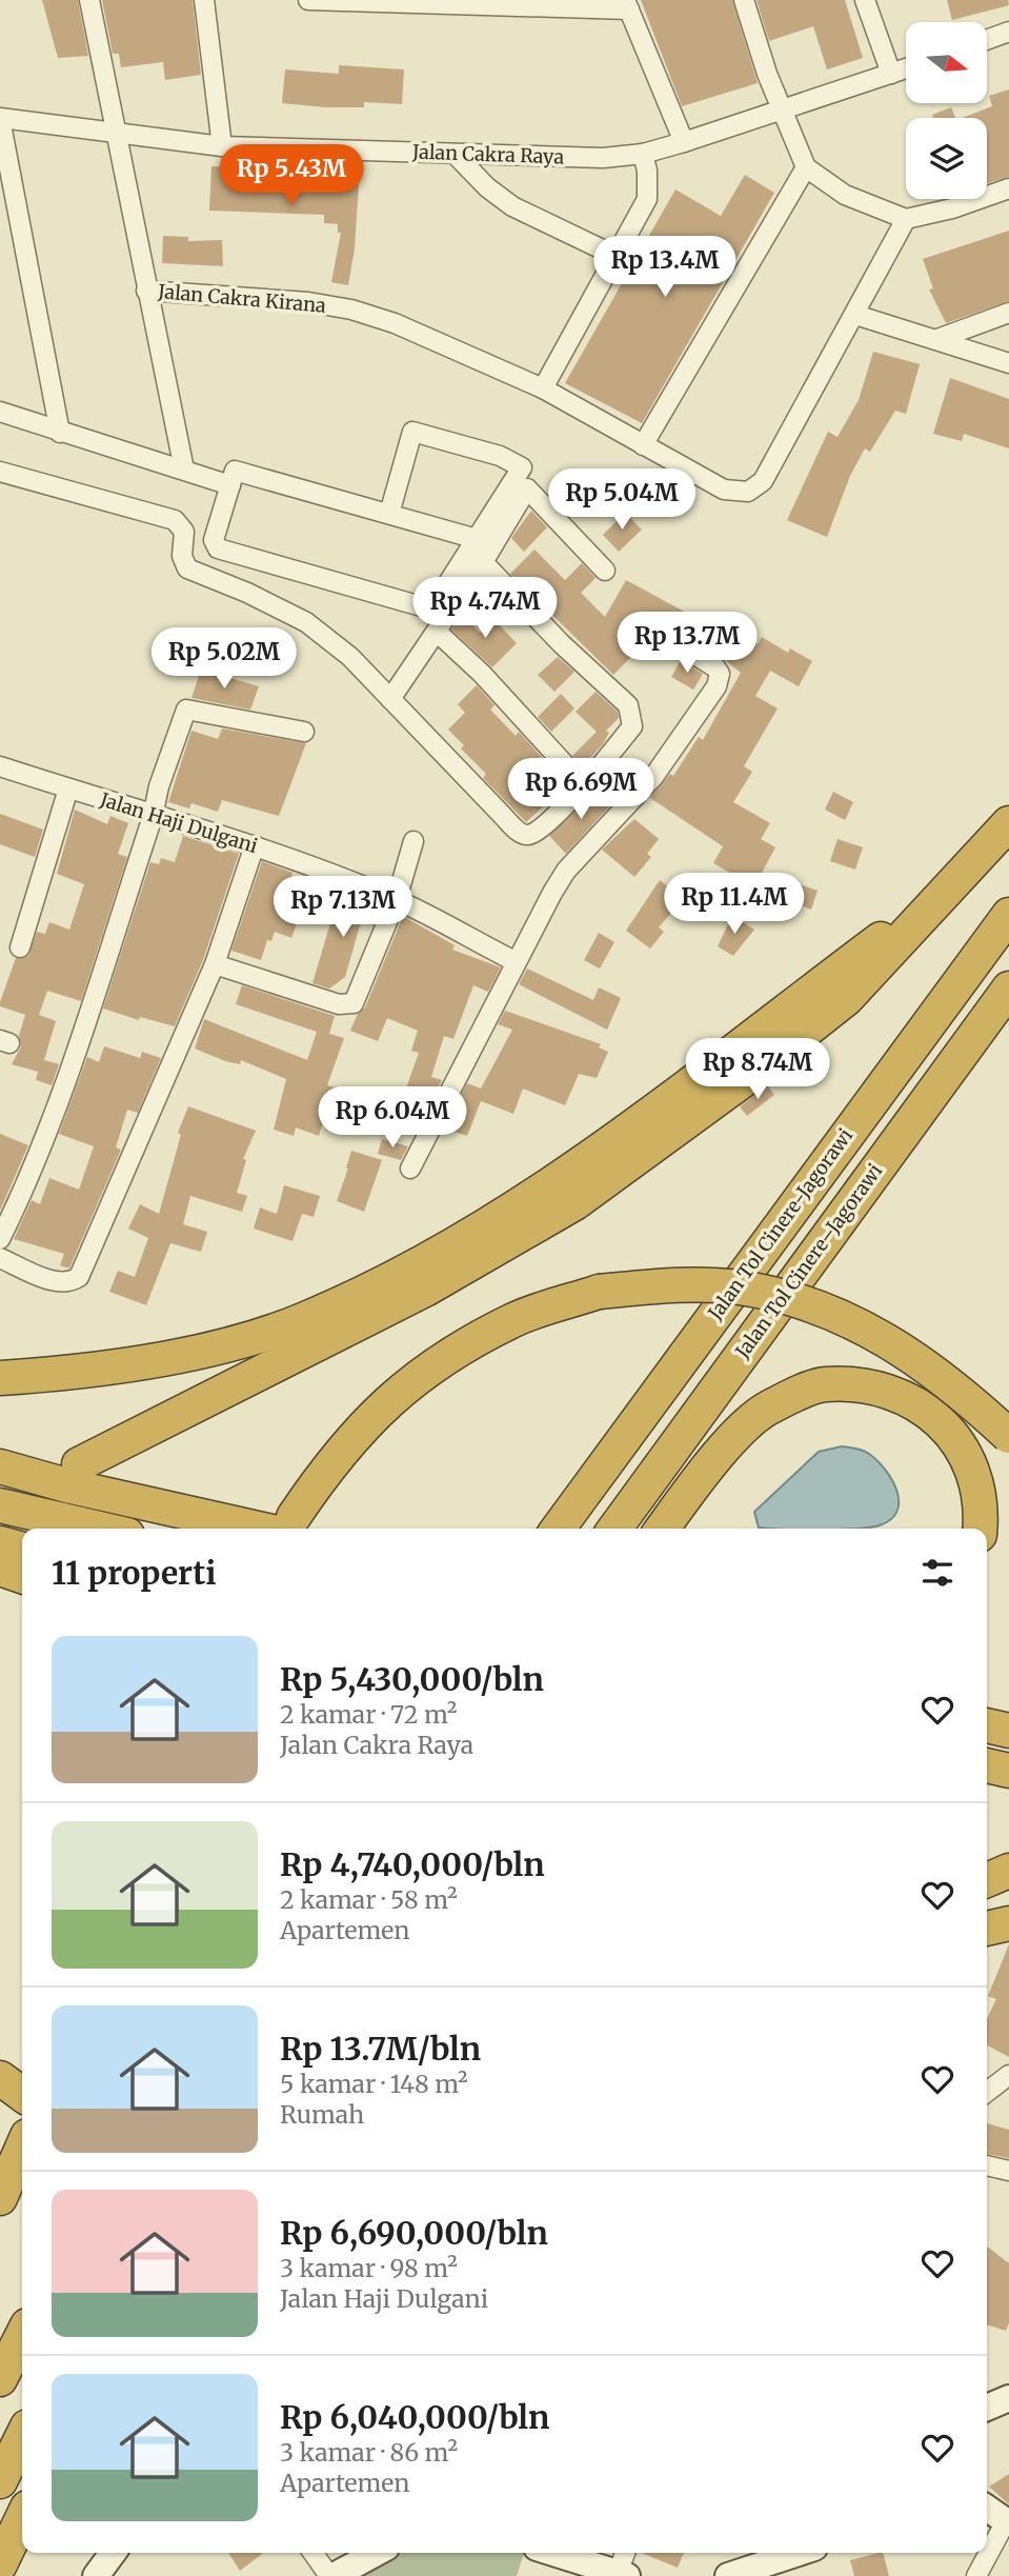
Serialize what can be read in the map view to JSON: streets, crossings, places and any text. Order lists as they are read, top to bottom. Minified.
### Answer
{"streets":{"highway":["Jalan Tol Cinere-Jagorawi","Jalan Tol Cinere–Jagorawi"],"street":["Jalan Cakra Raya","Jalan Cakra Kirana","Jalan Haji Dulgani"]},"north":"right","page":{"price":["Rp 5.43M","Rp 13.4M","Rp 5.04M","Rp 4.74M","Rp 13.7M","Rp 5.02M","Rp 6.69M","Rp 11.4M","Rp 7.13M","Rp 8.74M","Rp 6.04M"],"heading":"11 properti","list":[{"name":"Rp 5,430,000/bln","note":"2 kamar · 72 m² · Jalan Cakra Raya"},{"name":"Rp 4,740,000/bln","note":"2 kamar · 58 m² · Apartemen"},{"name":"Rp 13.7M/bln","note":"5 kamar · 148 m² · Rumah"},{"name":"Rp 6,690,000/bln","note":"3 kamar · 98 m² · Jalan Haji Dulgani"},{"name":"Rp 6,040,000/bln","note":"3 kamar · 86 m² · Apartemen"}]}}
